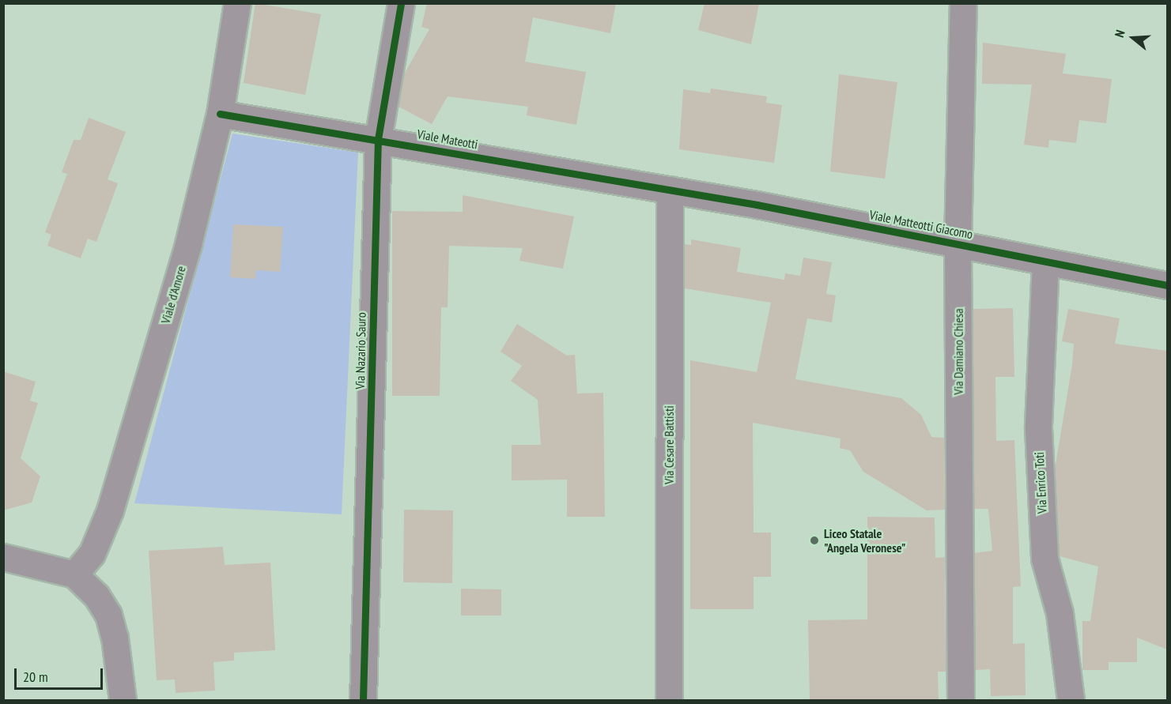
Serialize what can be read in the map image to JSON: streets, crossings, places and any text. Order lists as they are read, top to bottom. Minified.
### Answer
{"streets":{"street":["Viale Mateotti","Viale Matteotti Giacomo","Viale d'Amore","Via Nazario Sauro","Via Damiano Chiesa","Via Cesare Battisti","Via Enrico Toti"]},"crossings":[["Viale Mateotti","Viale Matteotti Giacomo"],["Viale Mateotti","Viale d'Amore"],["Viale Mateotti","Via Nazario Sauro"],["Viale Mateotti","Via Cesare Battisti"],["Viale Matteotti Giacomo","Via Damiano Chiesa"],["Viale Matteotti Giacomo","Via Cesare Battisti"],["Viale Matteotti Giacomo","Via Enrico Toti"]],"places":["Liceo Statale \"Angela Veronese\""],"scale_bar":"20 m","north":"left"}
